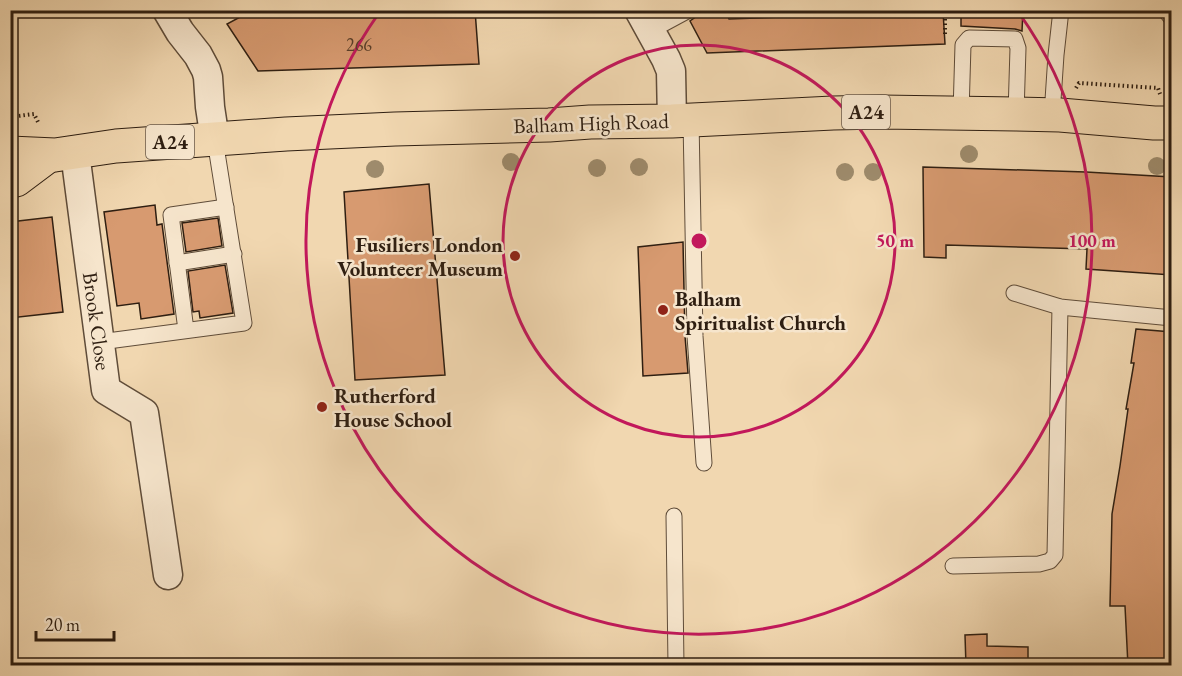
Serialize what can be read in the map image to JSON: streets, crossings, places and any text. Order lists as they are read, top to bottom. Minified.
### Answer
{"streets":{"highway":["A24","Balham High Road"],"street":["Brook Close"]},"crossings":[["Balham High Road","Brook Close"]],"places":["Fusiliers London Volunteer Museum","Balham Spiritualist Church","Rutherford House School"],"house_numbers":["266"],"scale_bar":"20 m","rings":["50 m","100 m"]}
